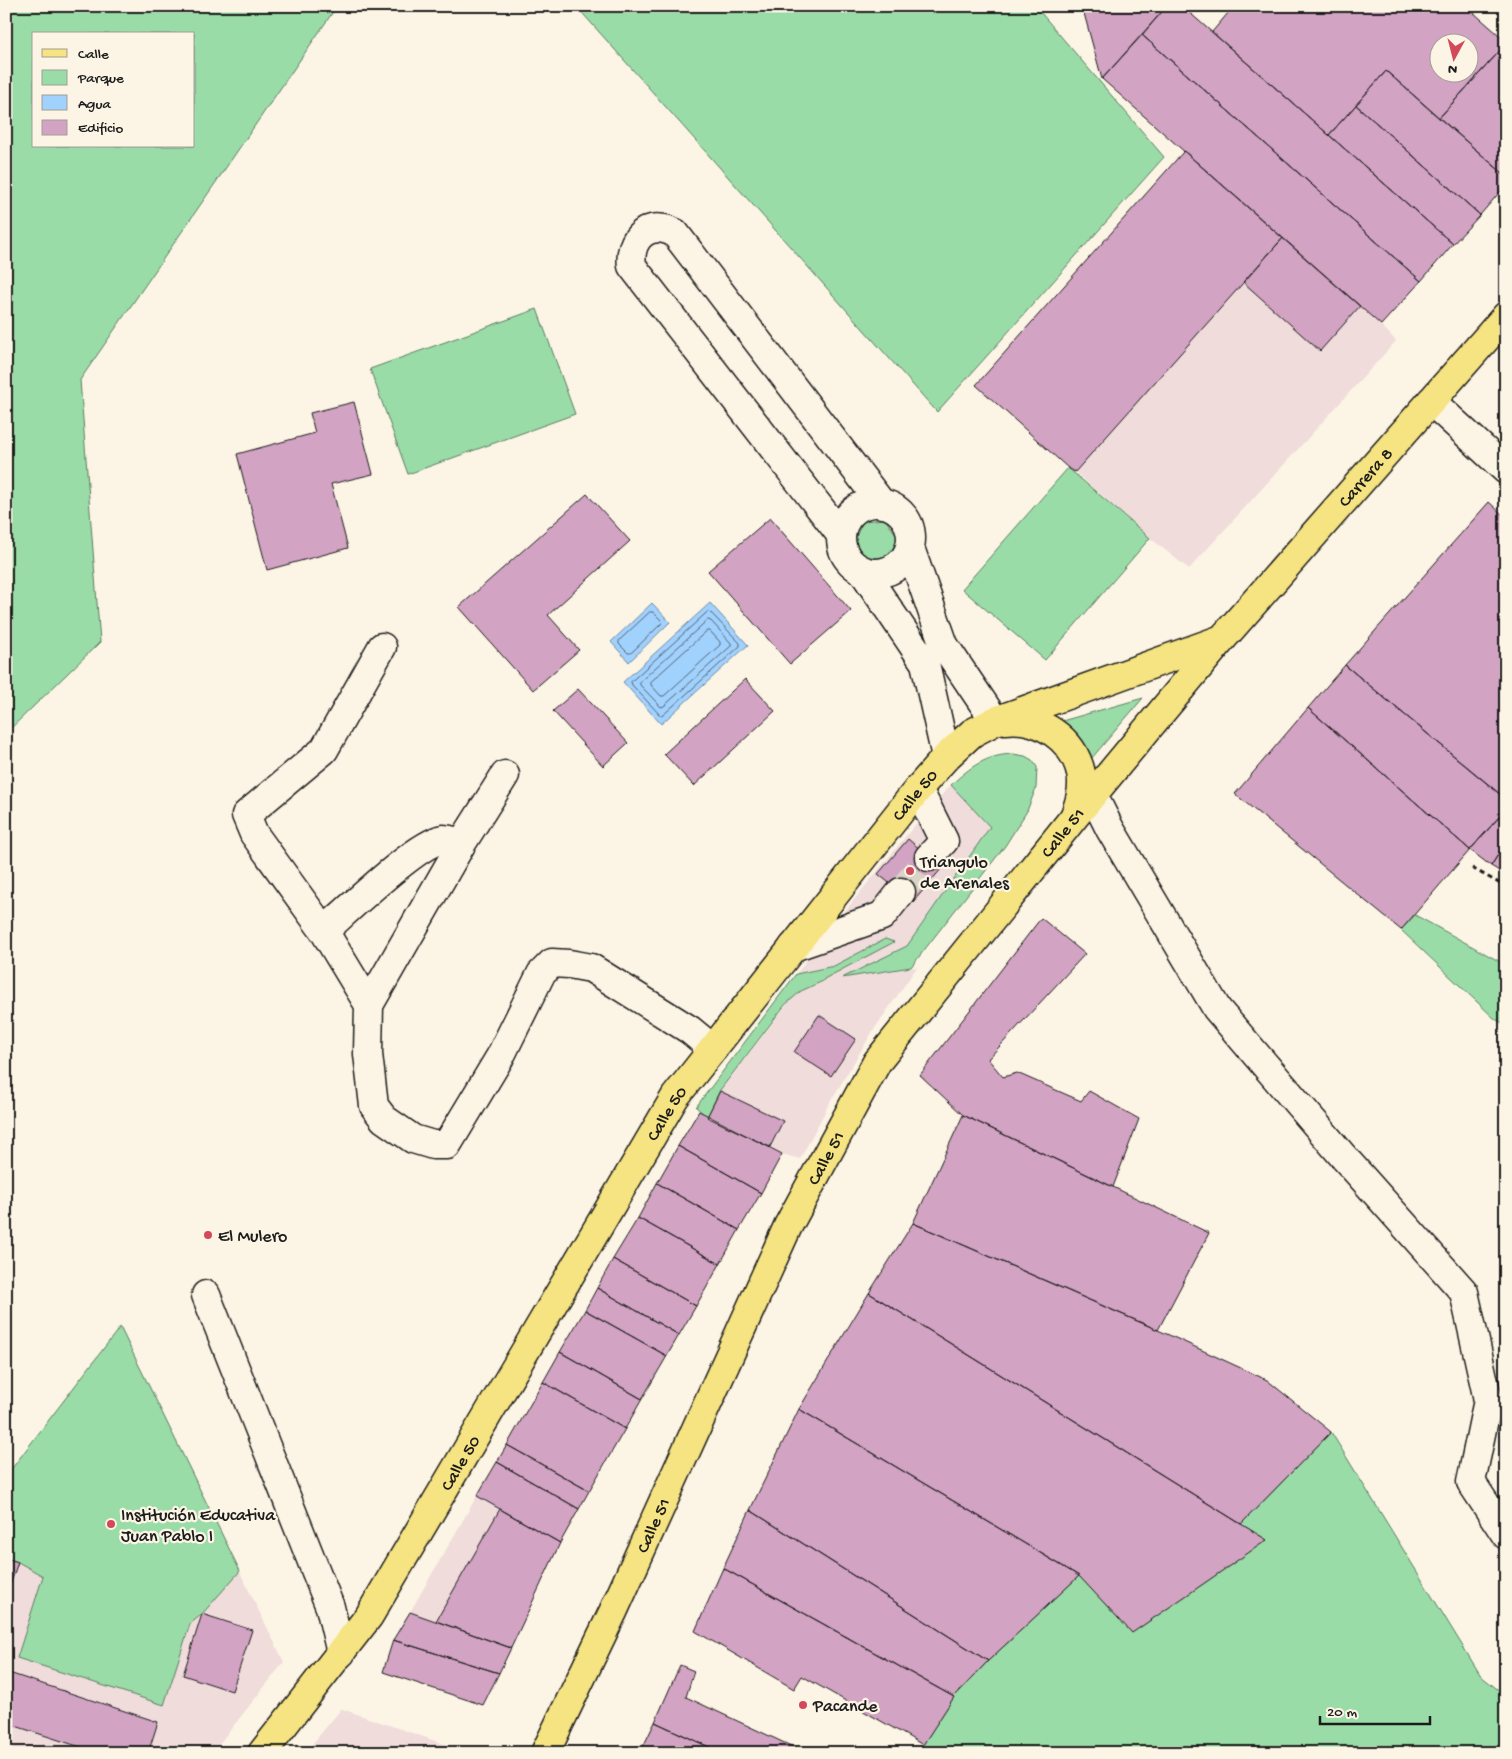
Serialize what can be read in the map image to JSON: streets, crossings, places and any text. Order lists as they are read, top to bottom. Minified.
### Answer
{"streets":{"main road":["Carrera 8","Calle 50","Calle 51"]},"crossings":[["Carrera 8","Calle 50"],["Carrera 8","Calle 51"],["Calle 50","Calle 51"]],"places":["Triangulo de Arenales","El Mulero","Institución Educativa Juan Pablo I","Pacande"],"legend":["Calle","Parque","Agua","Edificio"],"scale_bar":"20 m","north":"bottom"}
